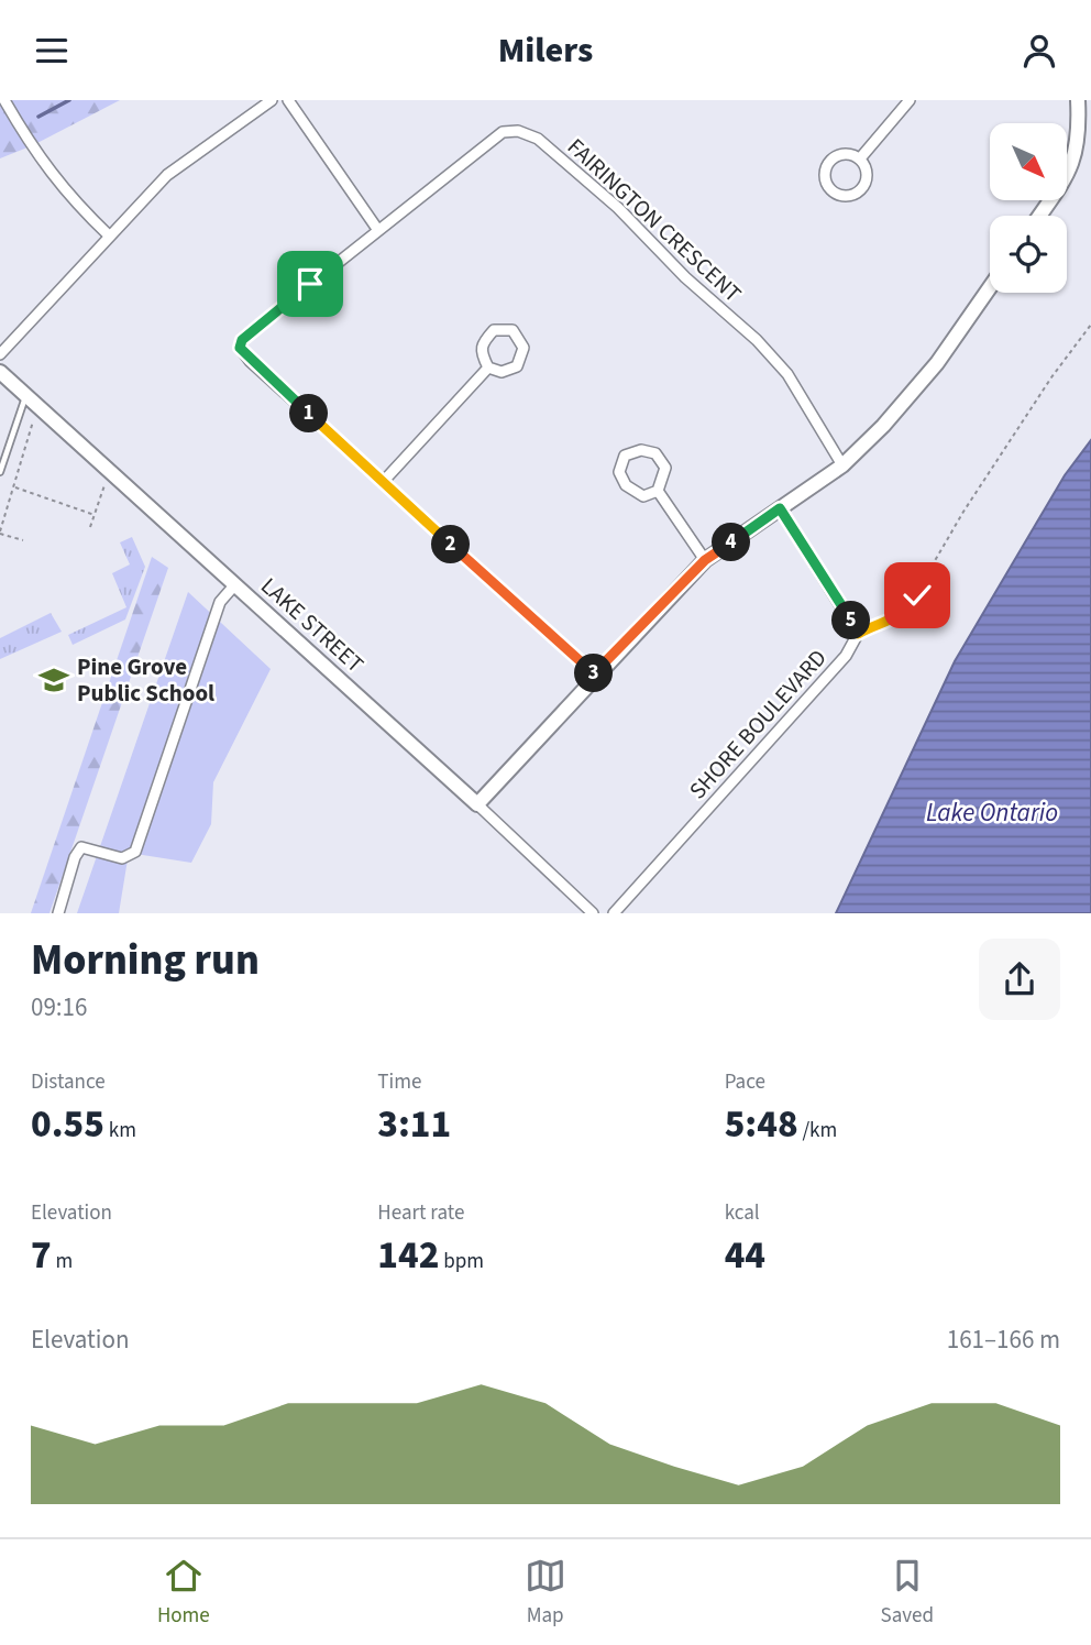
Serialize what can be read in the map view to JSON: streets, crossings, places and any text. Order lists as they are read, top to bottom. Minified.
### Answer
{"streets":{"street":["FAIRINGTON CRESCENT","LAKE STREET","SHORE BOULEVARD"]},"water":["Lake Ontario"],"places":{"school or university":["Pine Grove Public School"]},"north":"bottom right","page":{"header":"Milers","pins":["1","4","2","5","3"],"heading":["Morning run","09:16"],"stats":[["Distance","0.55 km"],["Time","3:11"],["Pace","5:48 /km"],["Elevation","7 m"],["Heart rate","142 bpm"],["kcal","44"]],"chart":["Elevation","161–166 m"],"tabs":["Home","Map","Saved"]}}
